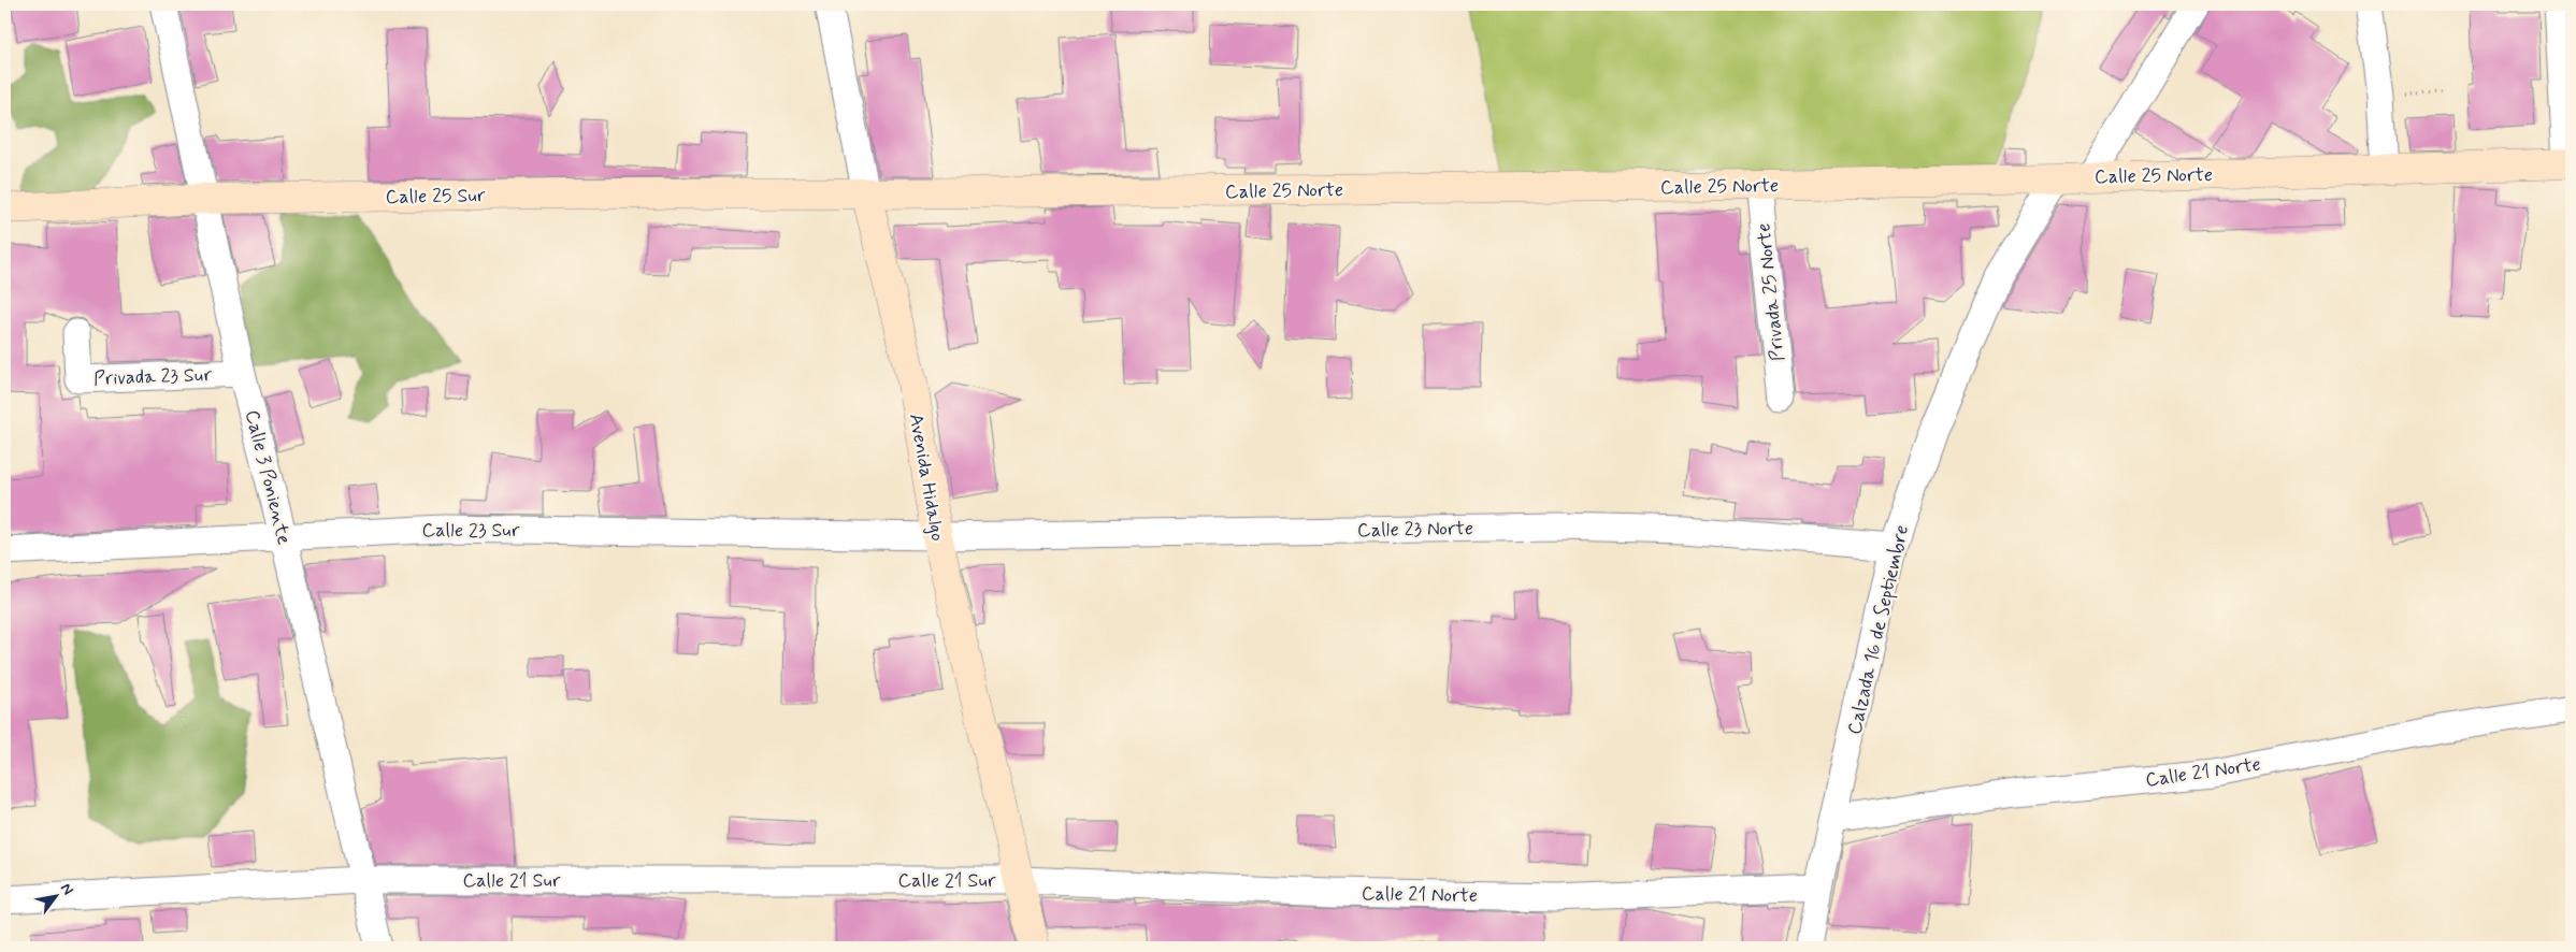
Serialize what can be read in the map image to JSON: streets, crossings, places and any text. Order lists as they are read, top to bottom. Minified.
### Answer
{"streets":{"street":["Calle 25 Norte","Calle 25 Sur","Privada 25 Norte","Privada 23 Sur","Calle 3 Poniente","Avenida Hidalgo","Calle 23 Norte","Calle 23 Sur","Calzada 16 de Septiembre","Calle 21 Norte","Calle 21 Sur"]},"crossings":[["Calle 25 Norte","Calle 25 Sur"],["Calle 25 Norte","Privada 25 Norte"],["Calle 25 Norte","Avenida Hidalgo"],["Calle 25 Norte","Calzada 16 de Septiembre"],["Calle 25 Sur","Calle 3 Poniente"],["Calle 25 Sur","Avenida Hidalgo"],["Privada 23 Sur","Calle 3 Poniente"],["Calle 3 Poniente","Calle 23 Sur"],["Calle 3 Poniente","Calle 21 Sur"],["Avenida Hidalgo","Calle 23 Norte"],["Avenida Hidalgo","Calle 23 Sur"],["Avenida Hidalgo","Calle 21 Norte"],["Avenida Hidalgo","Calle 21 Sur"],["Calle 23 Norte","Calle 23 Sur"],["Calle 23 Norte","Calzada 16 de Septiembre"],["Calzada 16 de Septiembre","Calle 21 Norte"],["Calle 21 Norte","Calle 21 Sur"]],"north":"top right"}
